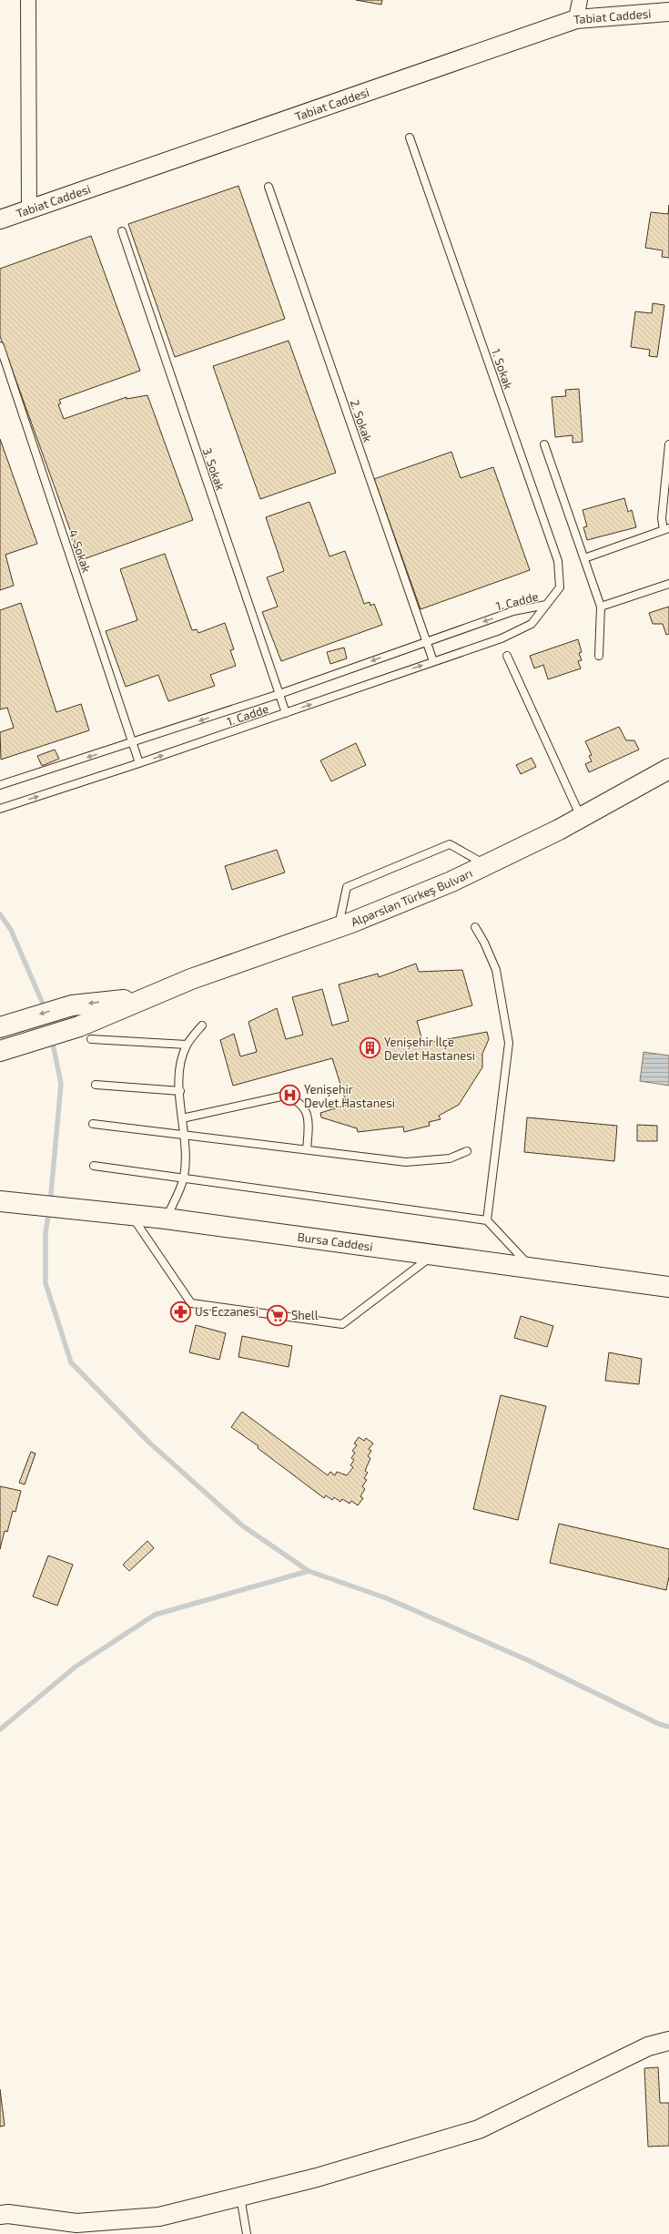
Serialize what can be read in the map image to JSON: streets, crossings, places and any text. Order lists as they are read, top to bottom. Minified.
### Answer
{"streets":{"main road":["Alparslan Türkeş Bulvarı","Bursa Caddesi"],"street":["Tabiat Caddesi"],"lane":["1. Sokak","2. Sokak","3. Sokak","4. Sokak","1. Cadde"]},"crossings":[["1. Sokak","1. Cadde"],["2. Sokak","1. Cadde"],["3. Sokak","1. Cadde"],["4. Sokak","1. Cadde"]],"places":{"building":["Yenişehir İlçe Devlet Hastanesi"],"hospital":["Yenişehir Devlet Hastanesi"],"pharmacy":["Us Eczanesi"],"supermarket":["Shell"]}}
